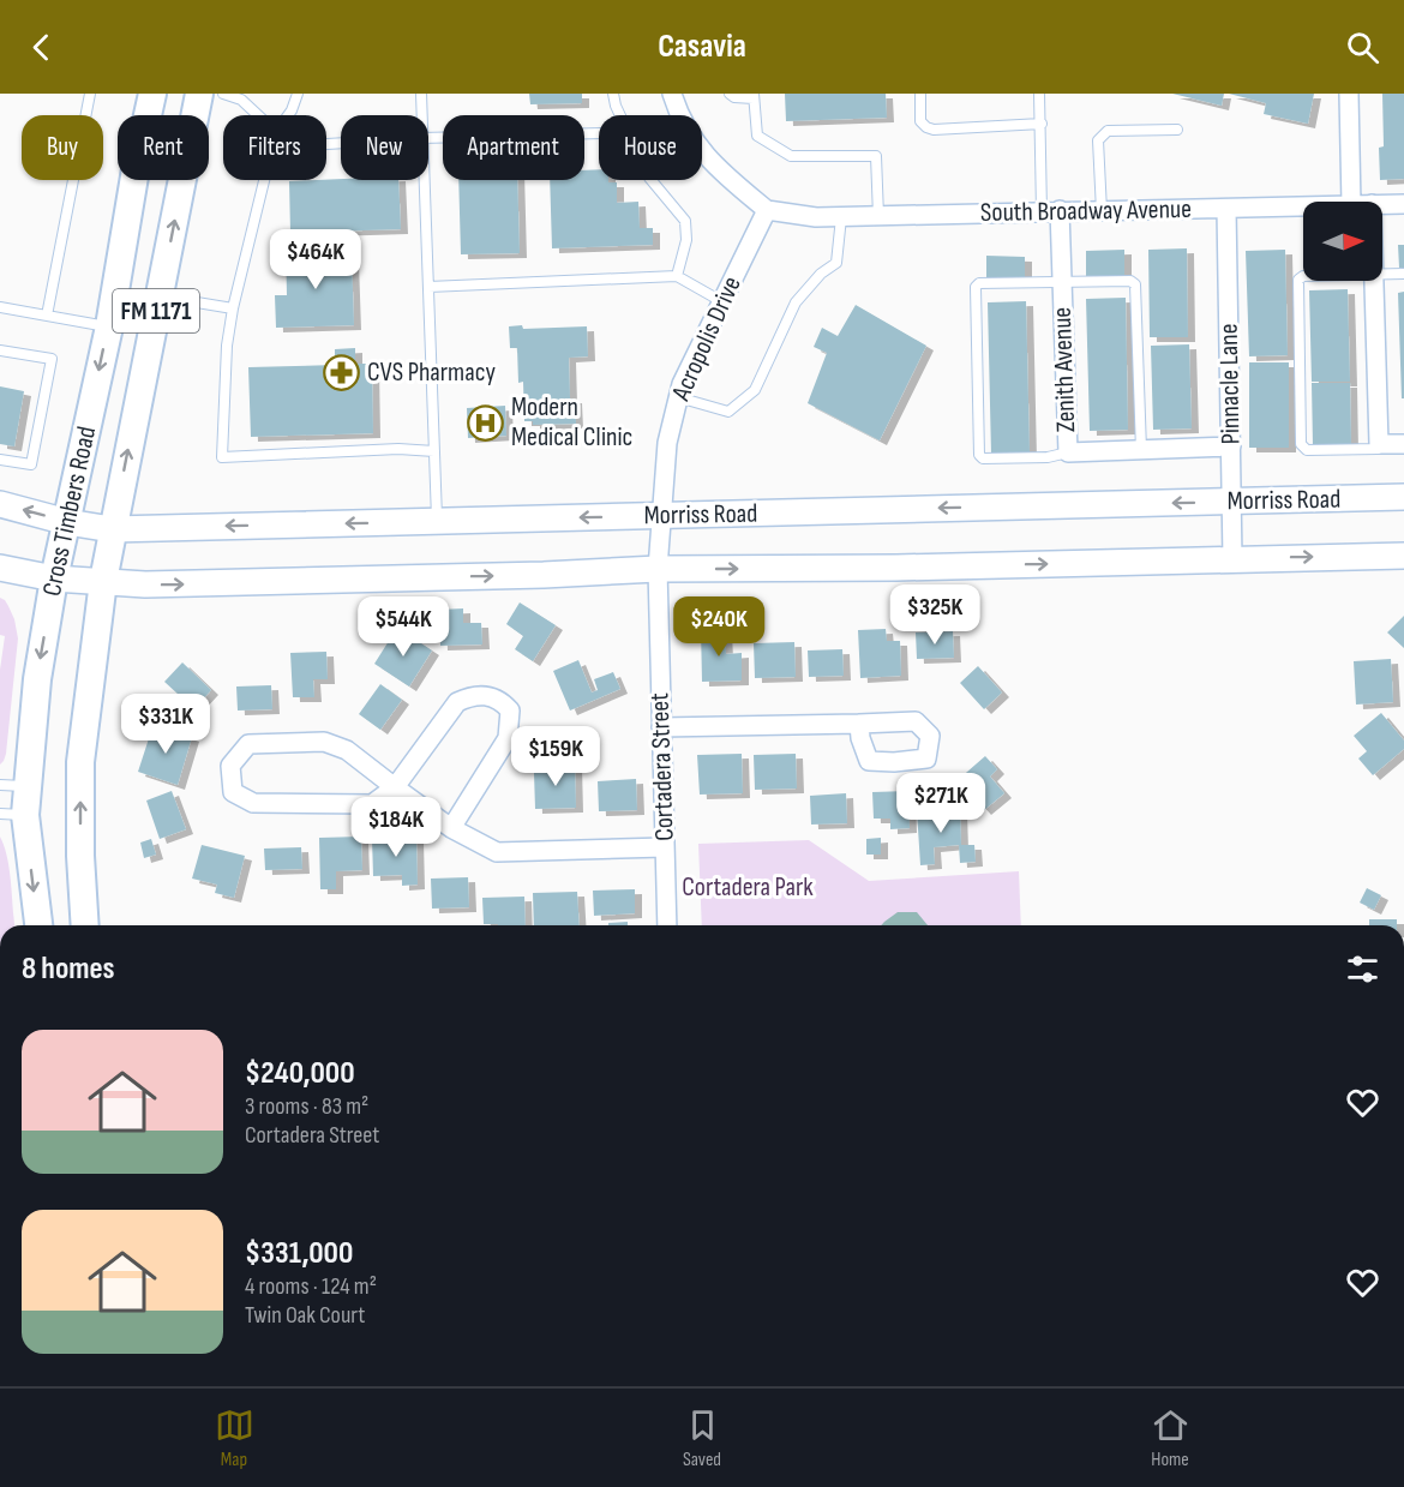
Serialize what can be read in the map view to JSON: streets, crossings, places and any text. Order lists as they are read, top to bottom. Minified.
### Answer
{"streets":{"main road":["FM 1171","Morriss Road","Cross Timbers Road"],"street":["South Broadway Avenue","Acropolis Drive","Zenith Avenue","Pinnacle Lane","Cortadera Street"]},"crossings":[["South Broadway Avenue","Acropolis Drive"],["South Broadway Avenue","Zenith Avenue"],["South Broadway Avenue","Pinnacle Lane"],["Acropolis Drive","Morriss Road"],["Acropolis Drive","Cortadera Street"],["Zenith Avenue","Pinnacle Lane"],["Pinnacle Lane","Morriss Road"],["Morriss Road","Cross Timbers Road"],["Morriss Road","Cortadera Street"]],"parks":["Cortadera Park"],"places":{"pharmacy":["CVS Pharmacy"],"hospital":["Modern Medical Clinic"]},"north":"right","page":{"header":"Casavia","chip":["Buy","Rent","Filters","New","Apartment","House"],"price":["$464K","$325K","$544K","$240K","$331K","$159K","$271K","$184K"],"heading":"8 homes","list":[{"name":"$240,000","note":"3 rooms · 83 m² · Cortadera Street"},{"name":"$331,000","note":"4 rooms · 124 m² · Twin Oak Court"}],"tabs":["Map","Saved","Home"]}}
